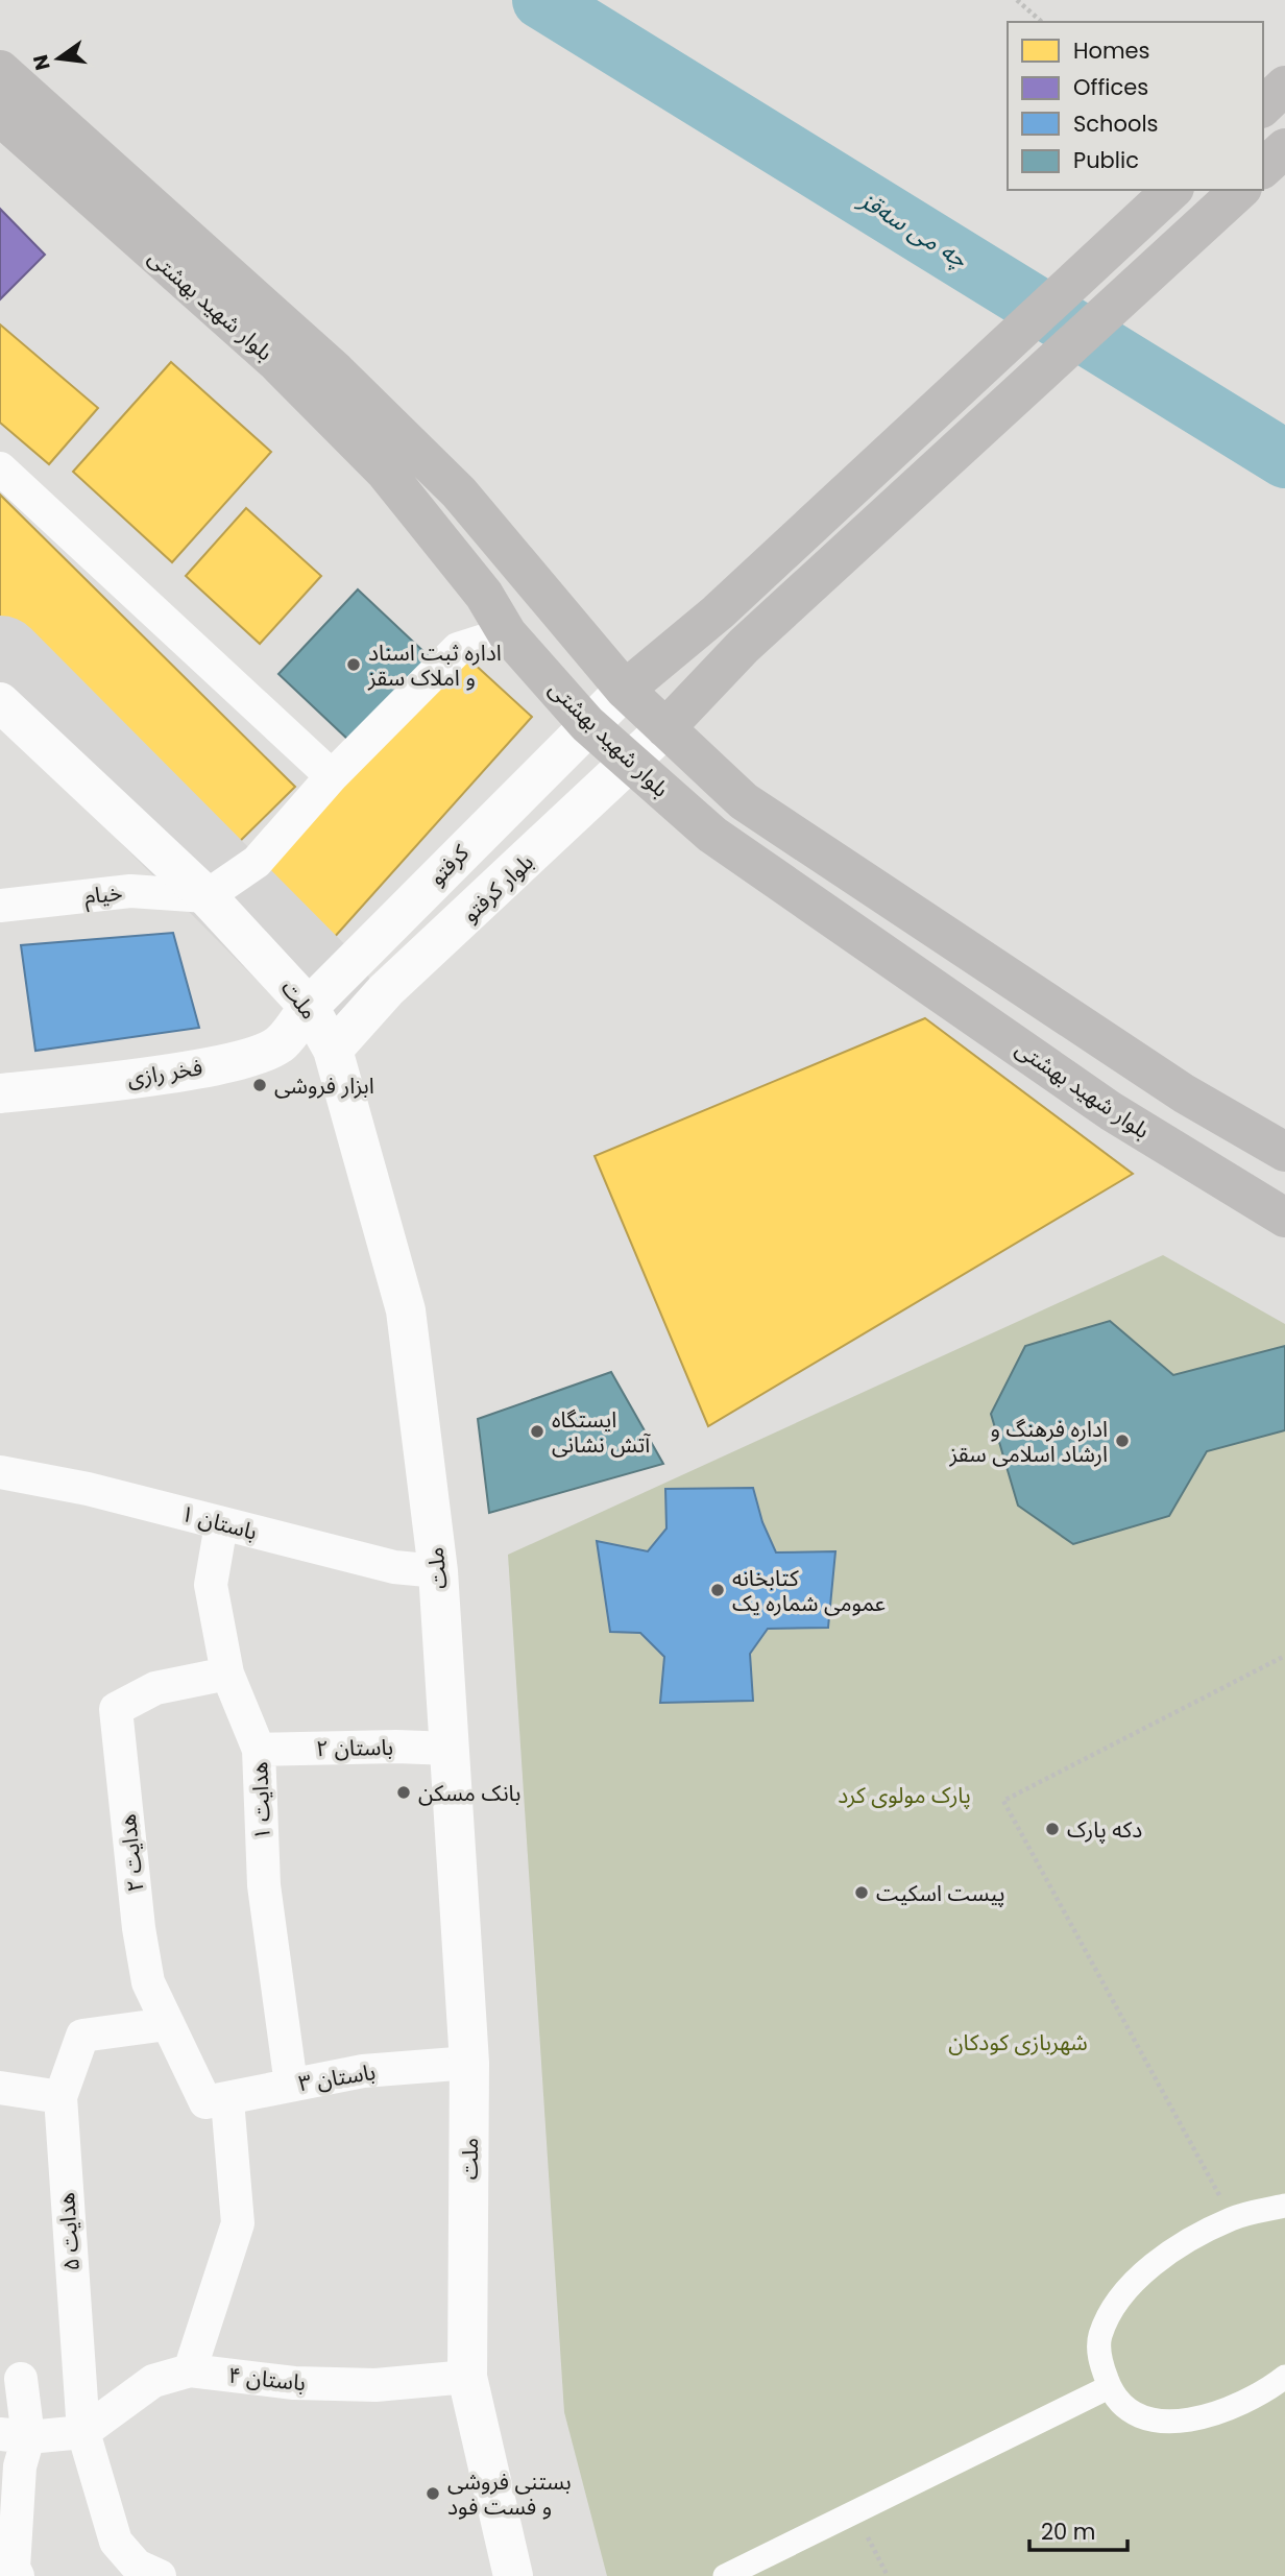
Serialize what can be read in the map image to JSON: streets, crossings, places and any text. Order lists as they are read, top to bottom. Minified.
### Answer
{"streets":{"main road":["بلوار شهید بهشتی"],"street":["کرفتو","بلوار کرفتو","خیام","ملت","فخر رازی","باستان ۱","باستان ۲","هدایت ۱","هدایت ۲","باستان ۳","هدایت ۵","باستان ۴"]},"crossings":[["بلوار شهید بهشتی","کرفتو"],["بلوار شهید بهشتی","بلوار کرفتو"],["کرفتو","ملت"],["کرفتو","فخر رازی"],["بلوار کرفتو","ملت"],["خیام","ملت"],["ملت","فخر رازی"],["ملت","باستان ۱"],["ملت","باستان ۲"],["ملت","باستان ۳"],["ملت","باستان ۴"],["باستان ۱","هدایت ۱"],["باستان ۲","هدایت ۱"],["هدایت ۱","هدایت ۲"],["هدایت ۱","باستان ۳"],["هدایت ۲","باستان ۳"],["هدایت ۲","هدایت ۵"],["هدایت ۵","باستان ۴"]],"water":["چە می سەقز"],"parks":["پارک مولوی کرد","شهربازی کودکان"],"places":["اداره ثبت اسناد و املاک سقز","ابزار فروشی","ایستگاه آتش نشانی","اداره فرهنگ و ارشاد اسلامی سقز","کتابخانه عمومی شماره یک","بانک مسکن","دکه پارک","پیست اسکیت","بستنی فروشی و فست فود"],"legend":["Homes","Offices","Schools","Public"],"scale_bar":"20 m","north":"left"}
